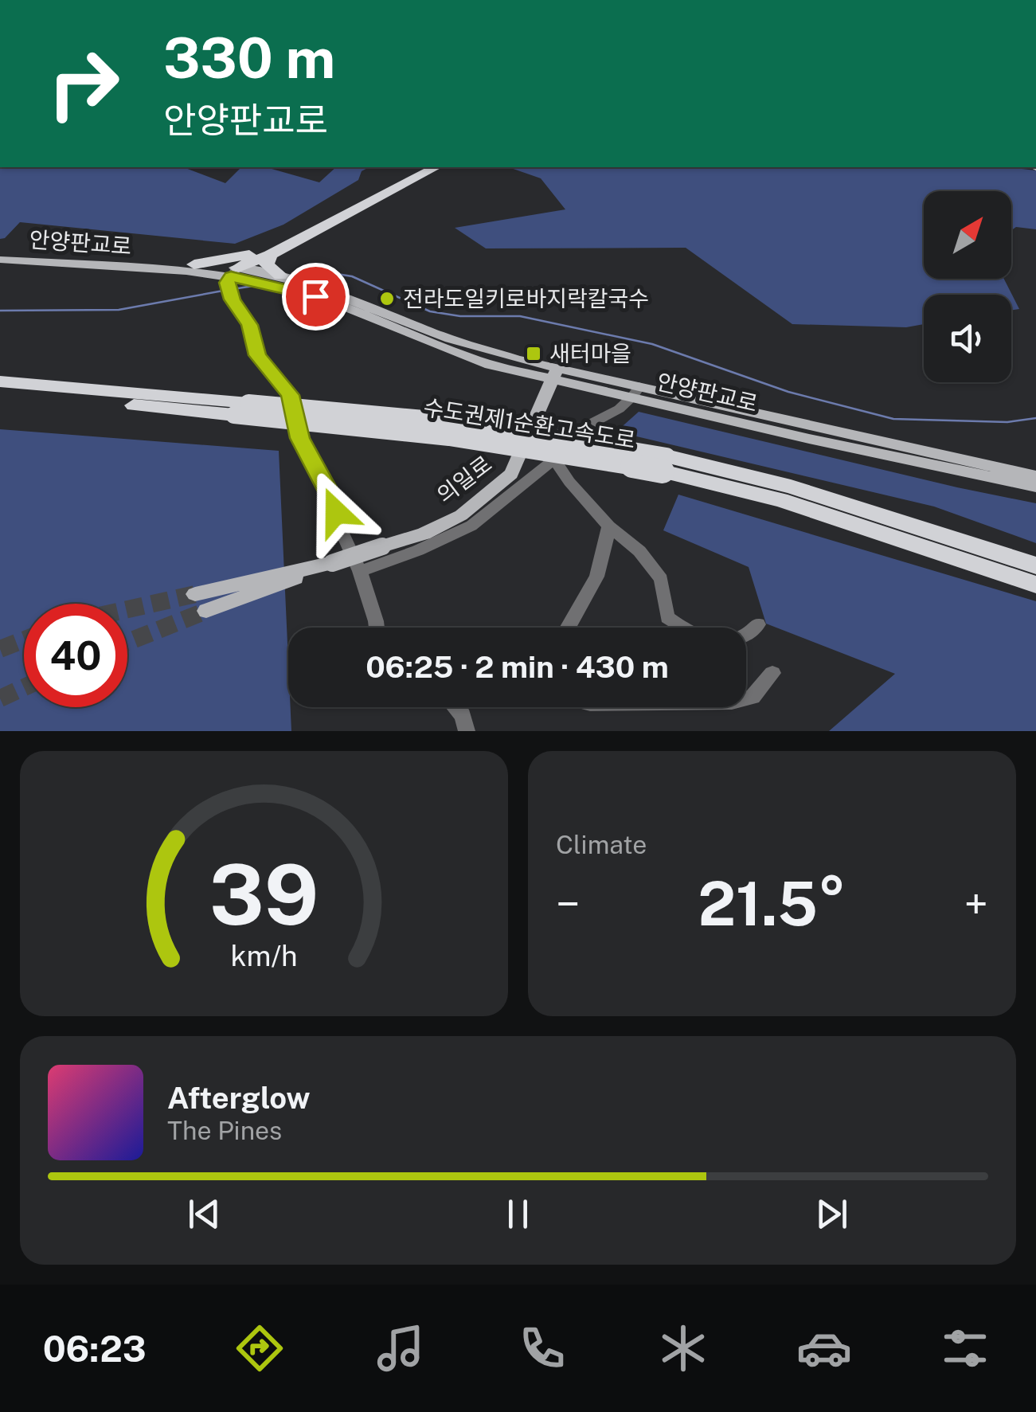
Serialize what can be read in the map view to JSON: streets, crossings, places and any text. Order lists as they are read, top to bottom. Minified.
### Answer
{"streets":{"highway":["수도권제1순환고속도로"],"main road":["안양판교로","의일로"]},"crossings":[["안양판교로","의일로"]],"places":{"other":["전라도일키로바지락칼국수"],"transit":["새터마을"]},"north":"top right","page":{"turn":["330 m","안양판교로"],"limit":"40","trip":"06:25 · 2 min · 430 m","tile":"Climate","heat":["−","21.5°","+"],"song":["Afterglow","The Pines"],"tabs":"06:23","gauge":["39","km/h"]}}
